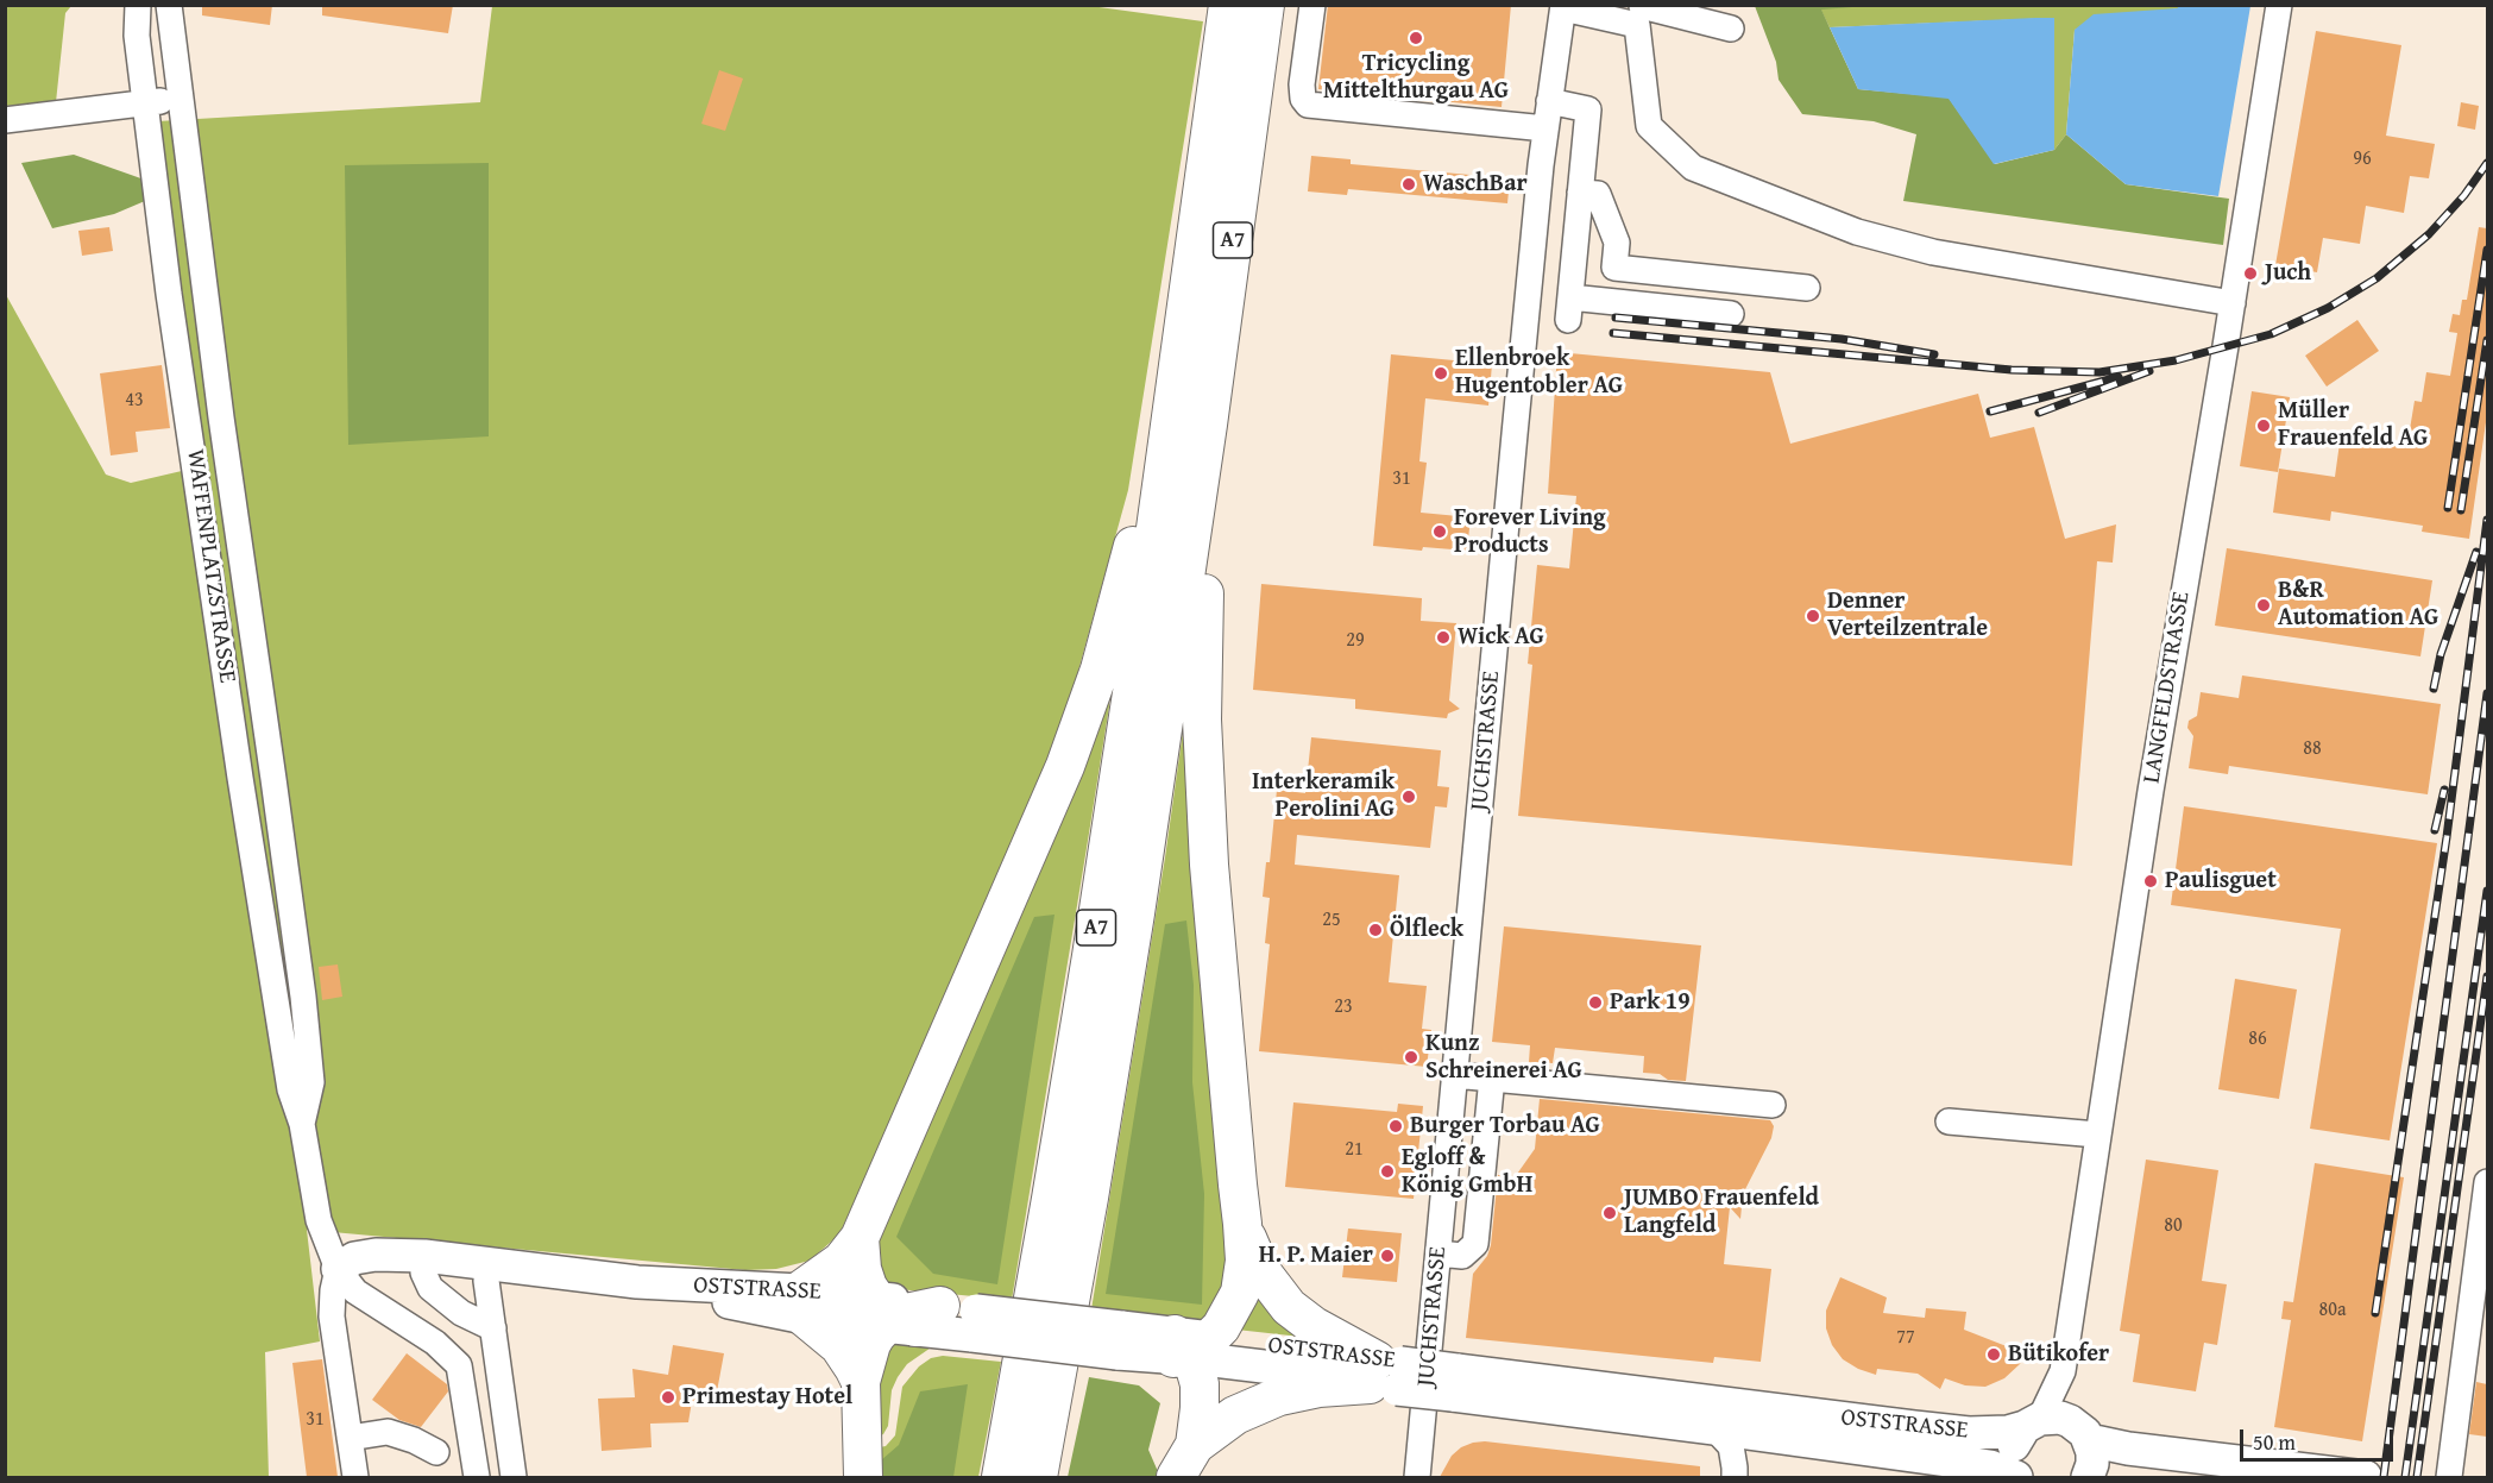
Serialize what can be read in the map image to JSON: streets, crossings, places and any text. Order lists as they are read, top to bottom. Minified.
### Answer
{"streets":{"highway":["A7"],"main road":["OSTSTRASSE"],"street":["WAFFENPLATZSTRASSE","LANGFELDSTRASSE","JUCHSTRASSE"]},"crossings":[["A7","OSTSTRASSE"],["WAFFENPLATZSTRASSE","OSTSTRASSE"],["LANGFELDSTRASSE","OSTSTRASSE"]],"places":["Tricycling Mittelthurgau AG","WaschBar","Juch","Ellenbroek Hugentobler AG","Müller Frauenfeld AG","Forever Living Products","B&R Automation AG","Denner Verteilzentrale","Wick AG","Interkeramik Perolini AG","Paulisguet","Ölfleck","Park 19","Kunz Schreinerei AG","Burger Torbau AG","Egloff & König GmbH","JUMBO Frauenfeld Langfeld","H. P. Maier","Bütikofer","Primestay Hotel"],"house_numbers":["96","43","31","29","88","25","23","86","21","80","80a","77","31"],"scale_bar":"50 m"}
